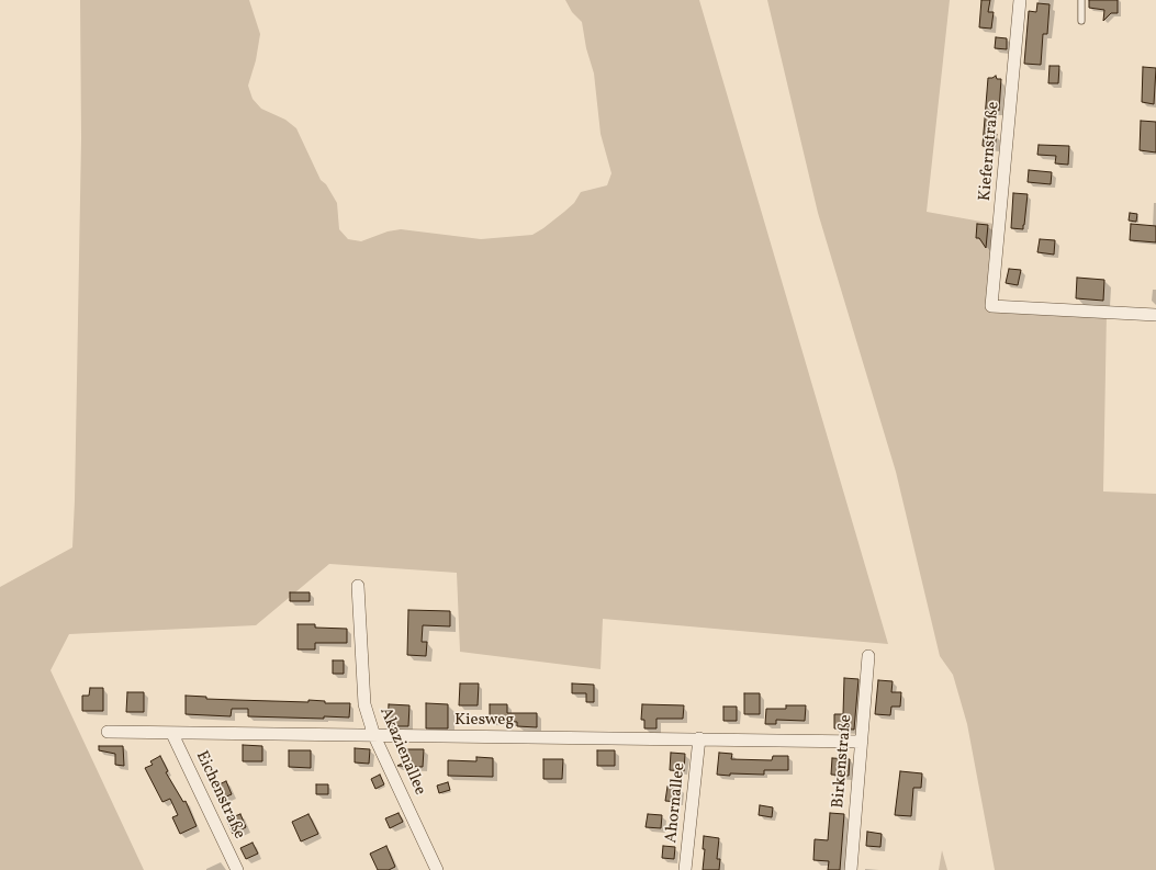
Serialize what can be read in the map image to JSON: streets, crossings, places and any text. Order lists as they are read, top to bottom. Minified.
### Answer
{"streets":{"street":["Kiefernstraße","Kiesweg","Akazienallee","Birkenstraße","Eichenstraße","Ahornallee"]},"crossings":[["Kiesweg","Akazienallee"],["Kiesweg","Birkenstraße"],["Kiesweg","Eichenstraße"],["Kiesweg","Ahornallee"]]}
